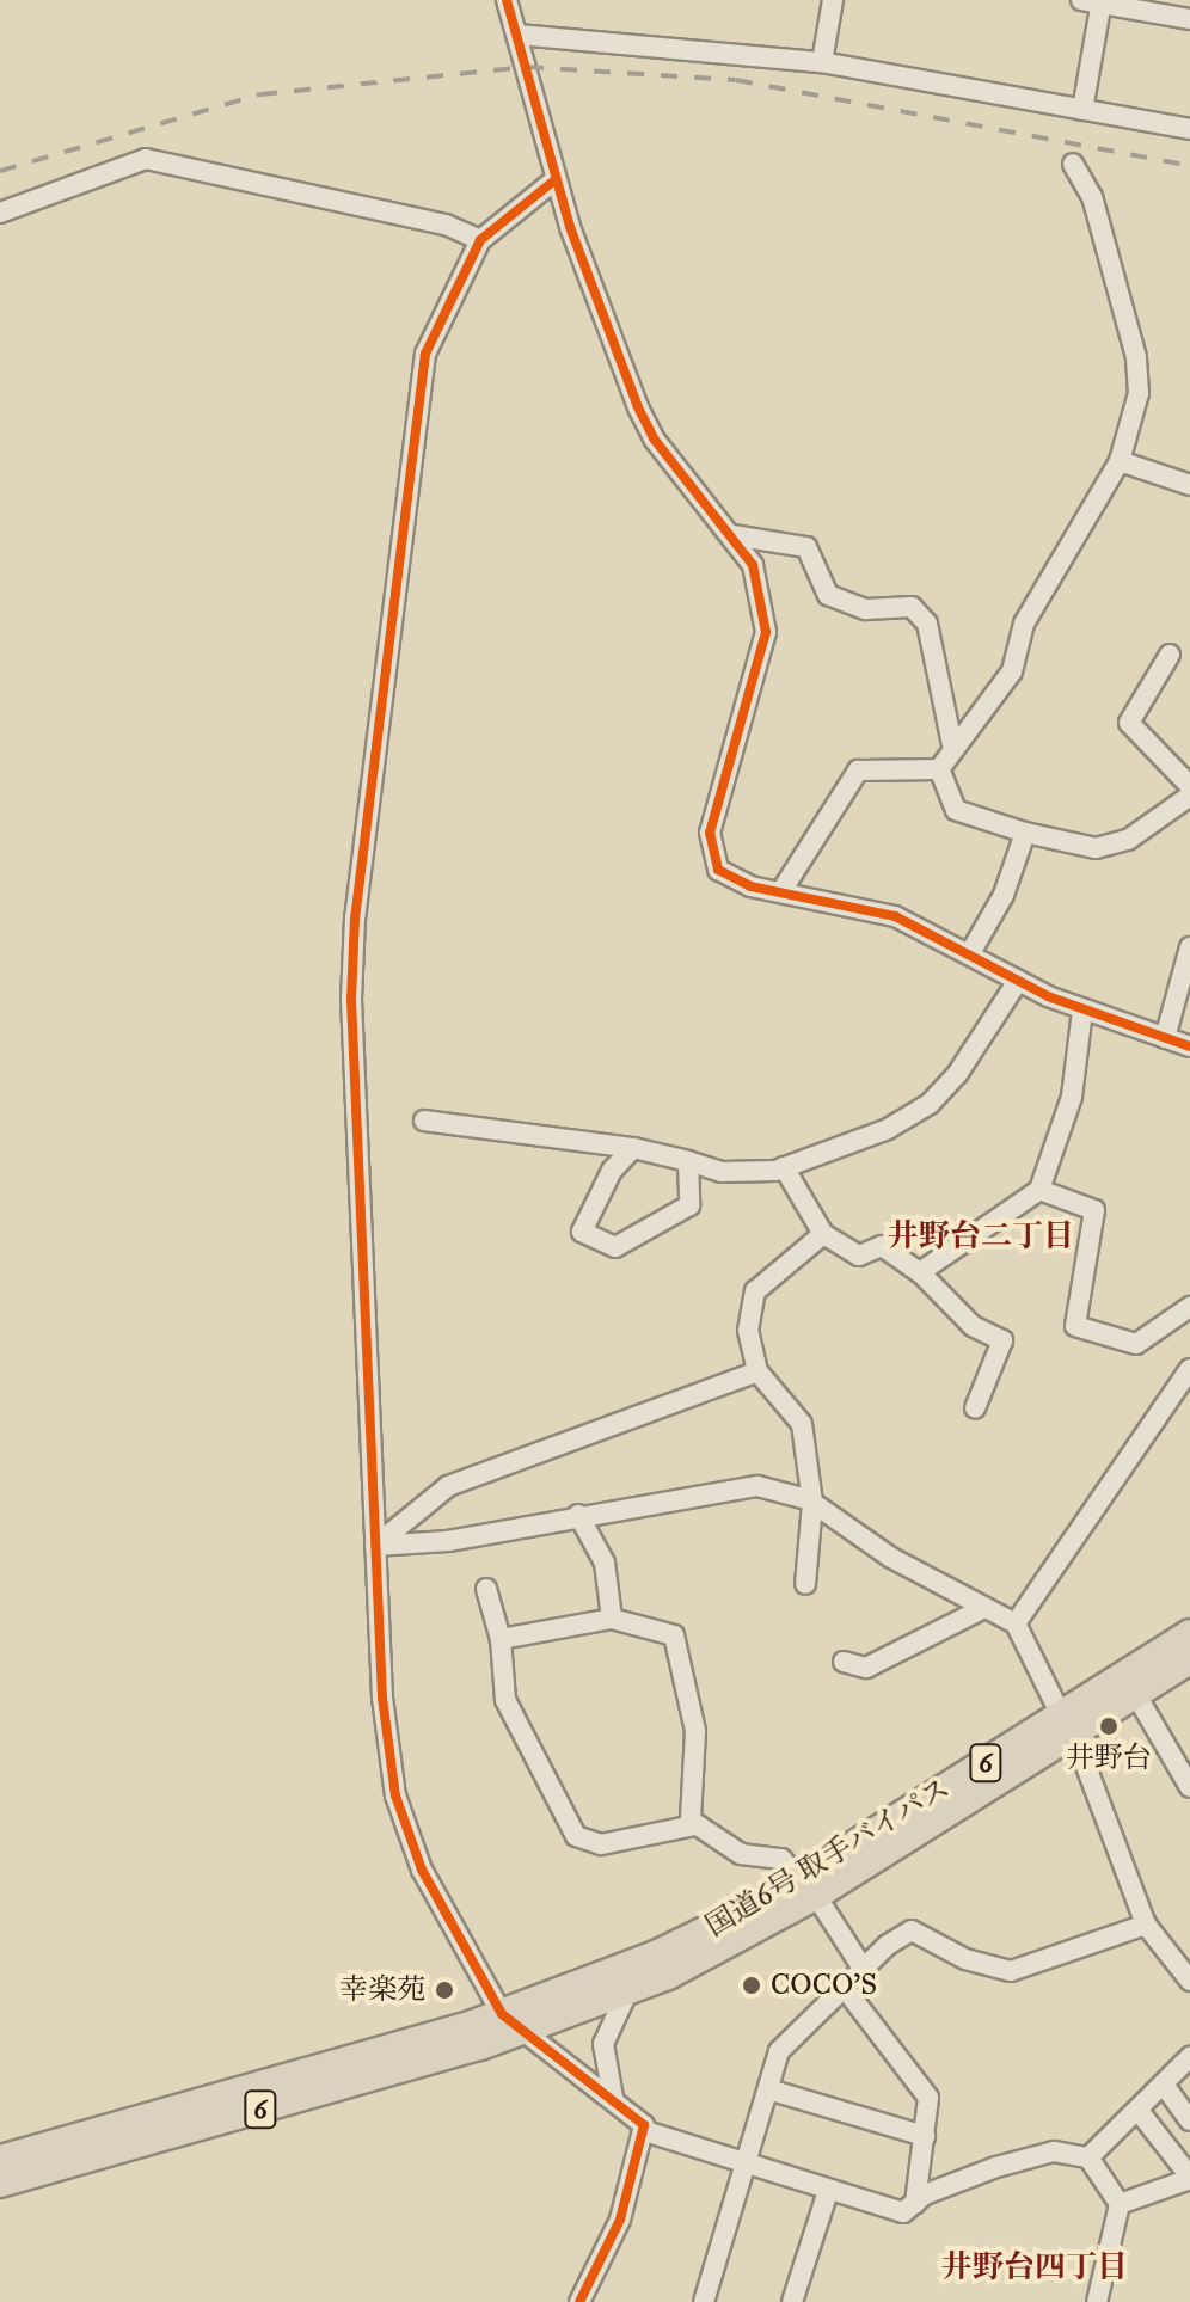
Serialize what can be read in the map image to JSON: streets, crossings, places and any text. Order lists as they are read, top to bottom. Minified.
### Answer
{"streets":{"highway":["6","国道6号 取手バイパス"]},"districts":["井野台二丁目","井野台四丁目"],"places":["井野台","COCO’S","幸楽苑"]}
